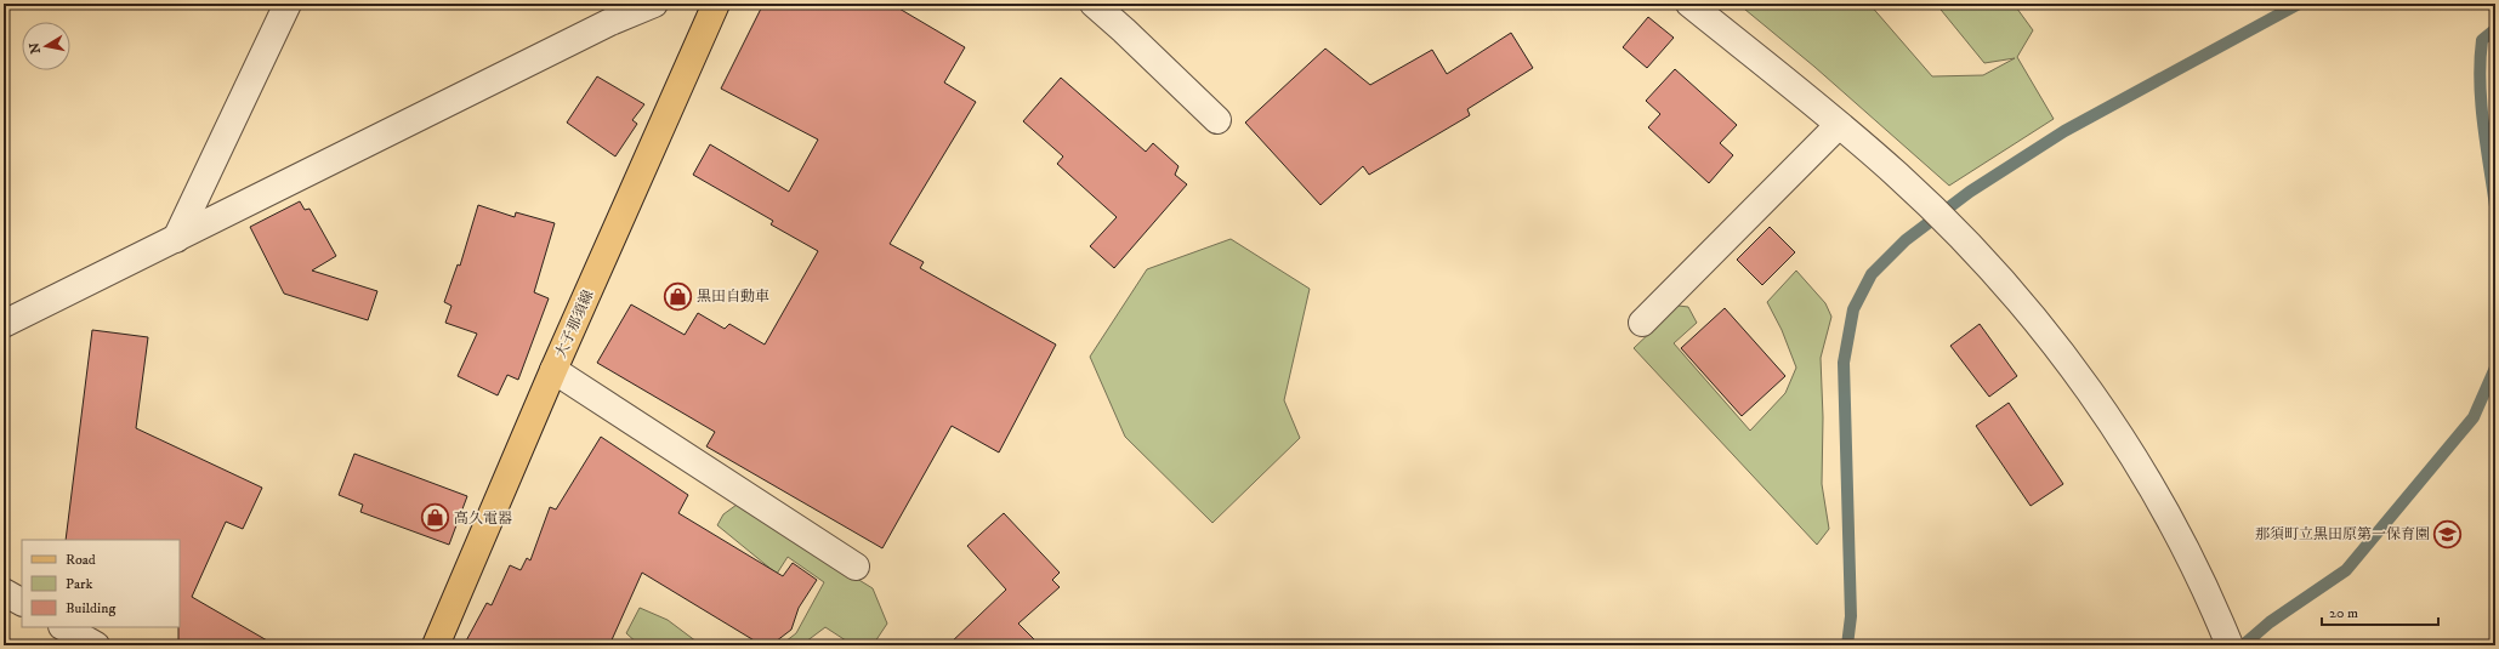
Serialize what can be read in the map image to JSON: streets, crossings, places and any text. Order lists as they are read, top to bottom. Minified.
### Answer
{"streets":{"main road":["大子那須線"]},"places":{"shop":["黒田自動車","高久電器"],"school or university":["那須町立黒田原第一保育園"]},"legend":["Road","Park","Building"],"scale_bar":"20 m","north":"left"}
